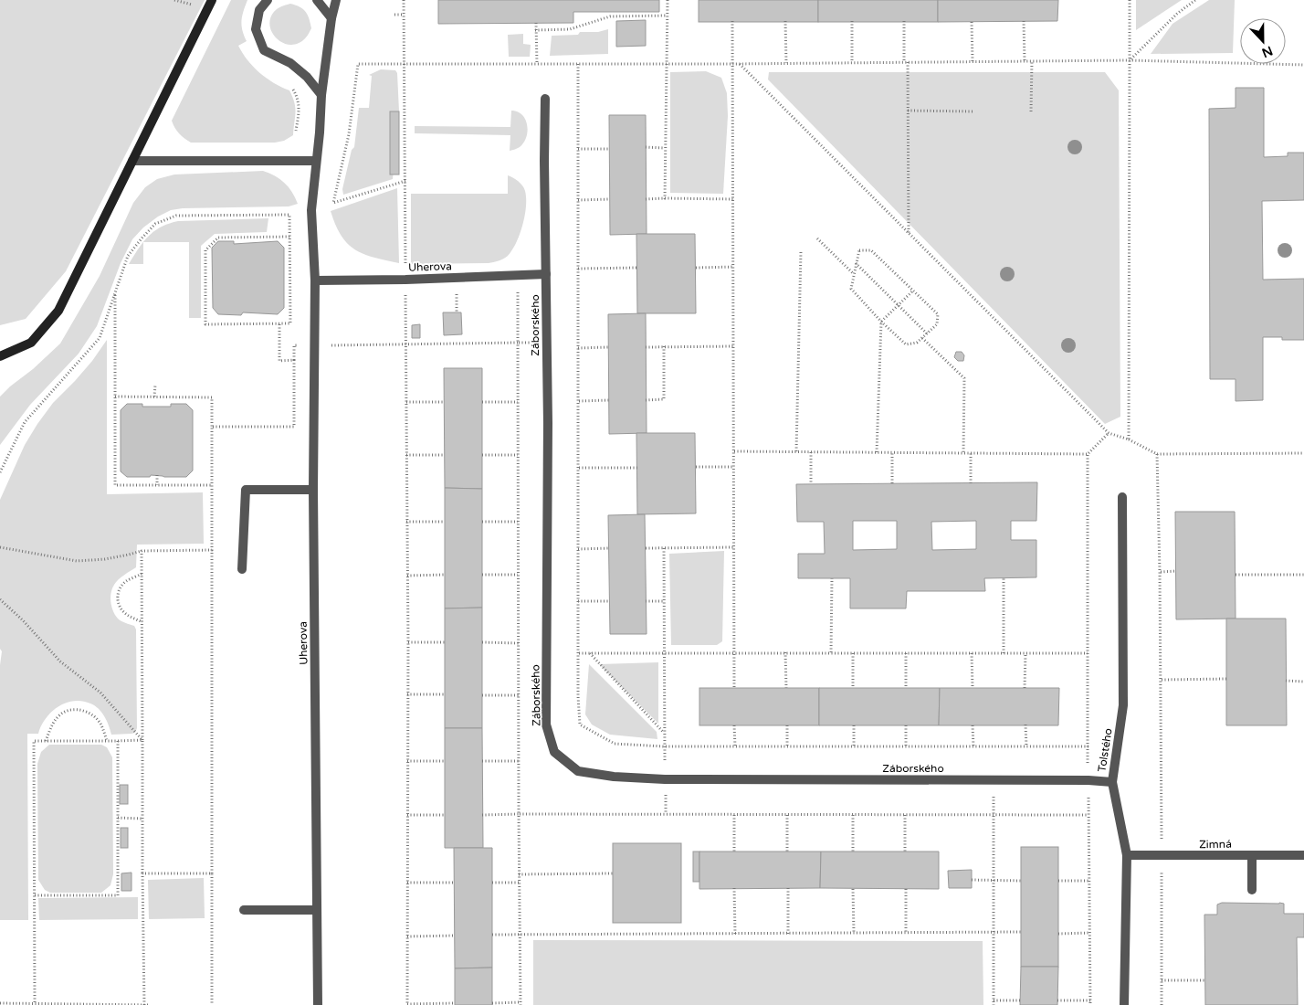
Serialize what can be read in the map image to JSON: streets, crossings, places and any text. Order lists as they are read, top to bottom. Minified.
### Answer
{"streets":{"street":["Uherova","Záborského","Tolstého","Zimná"]},"crossings":[["Uherova","Záborského"],["Záborského","Tolstého"],["Tolstého","Zimná"]],"north":"bottom"}
